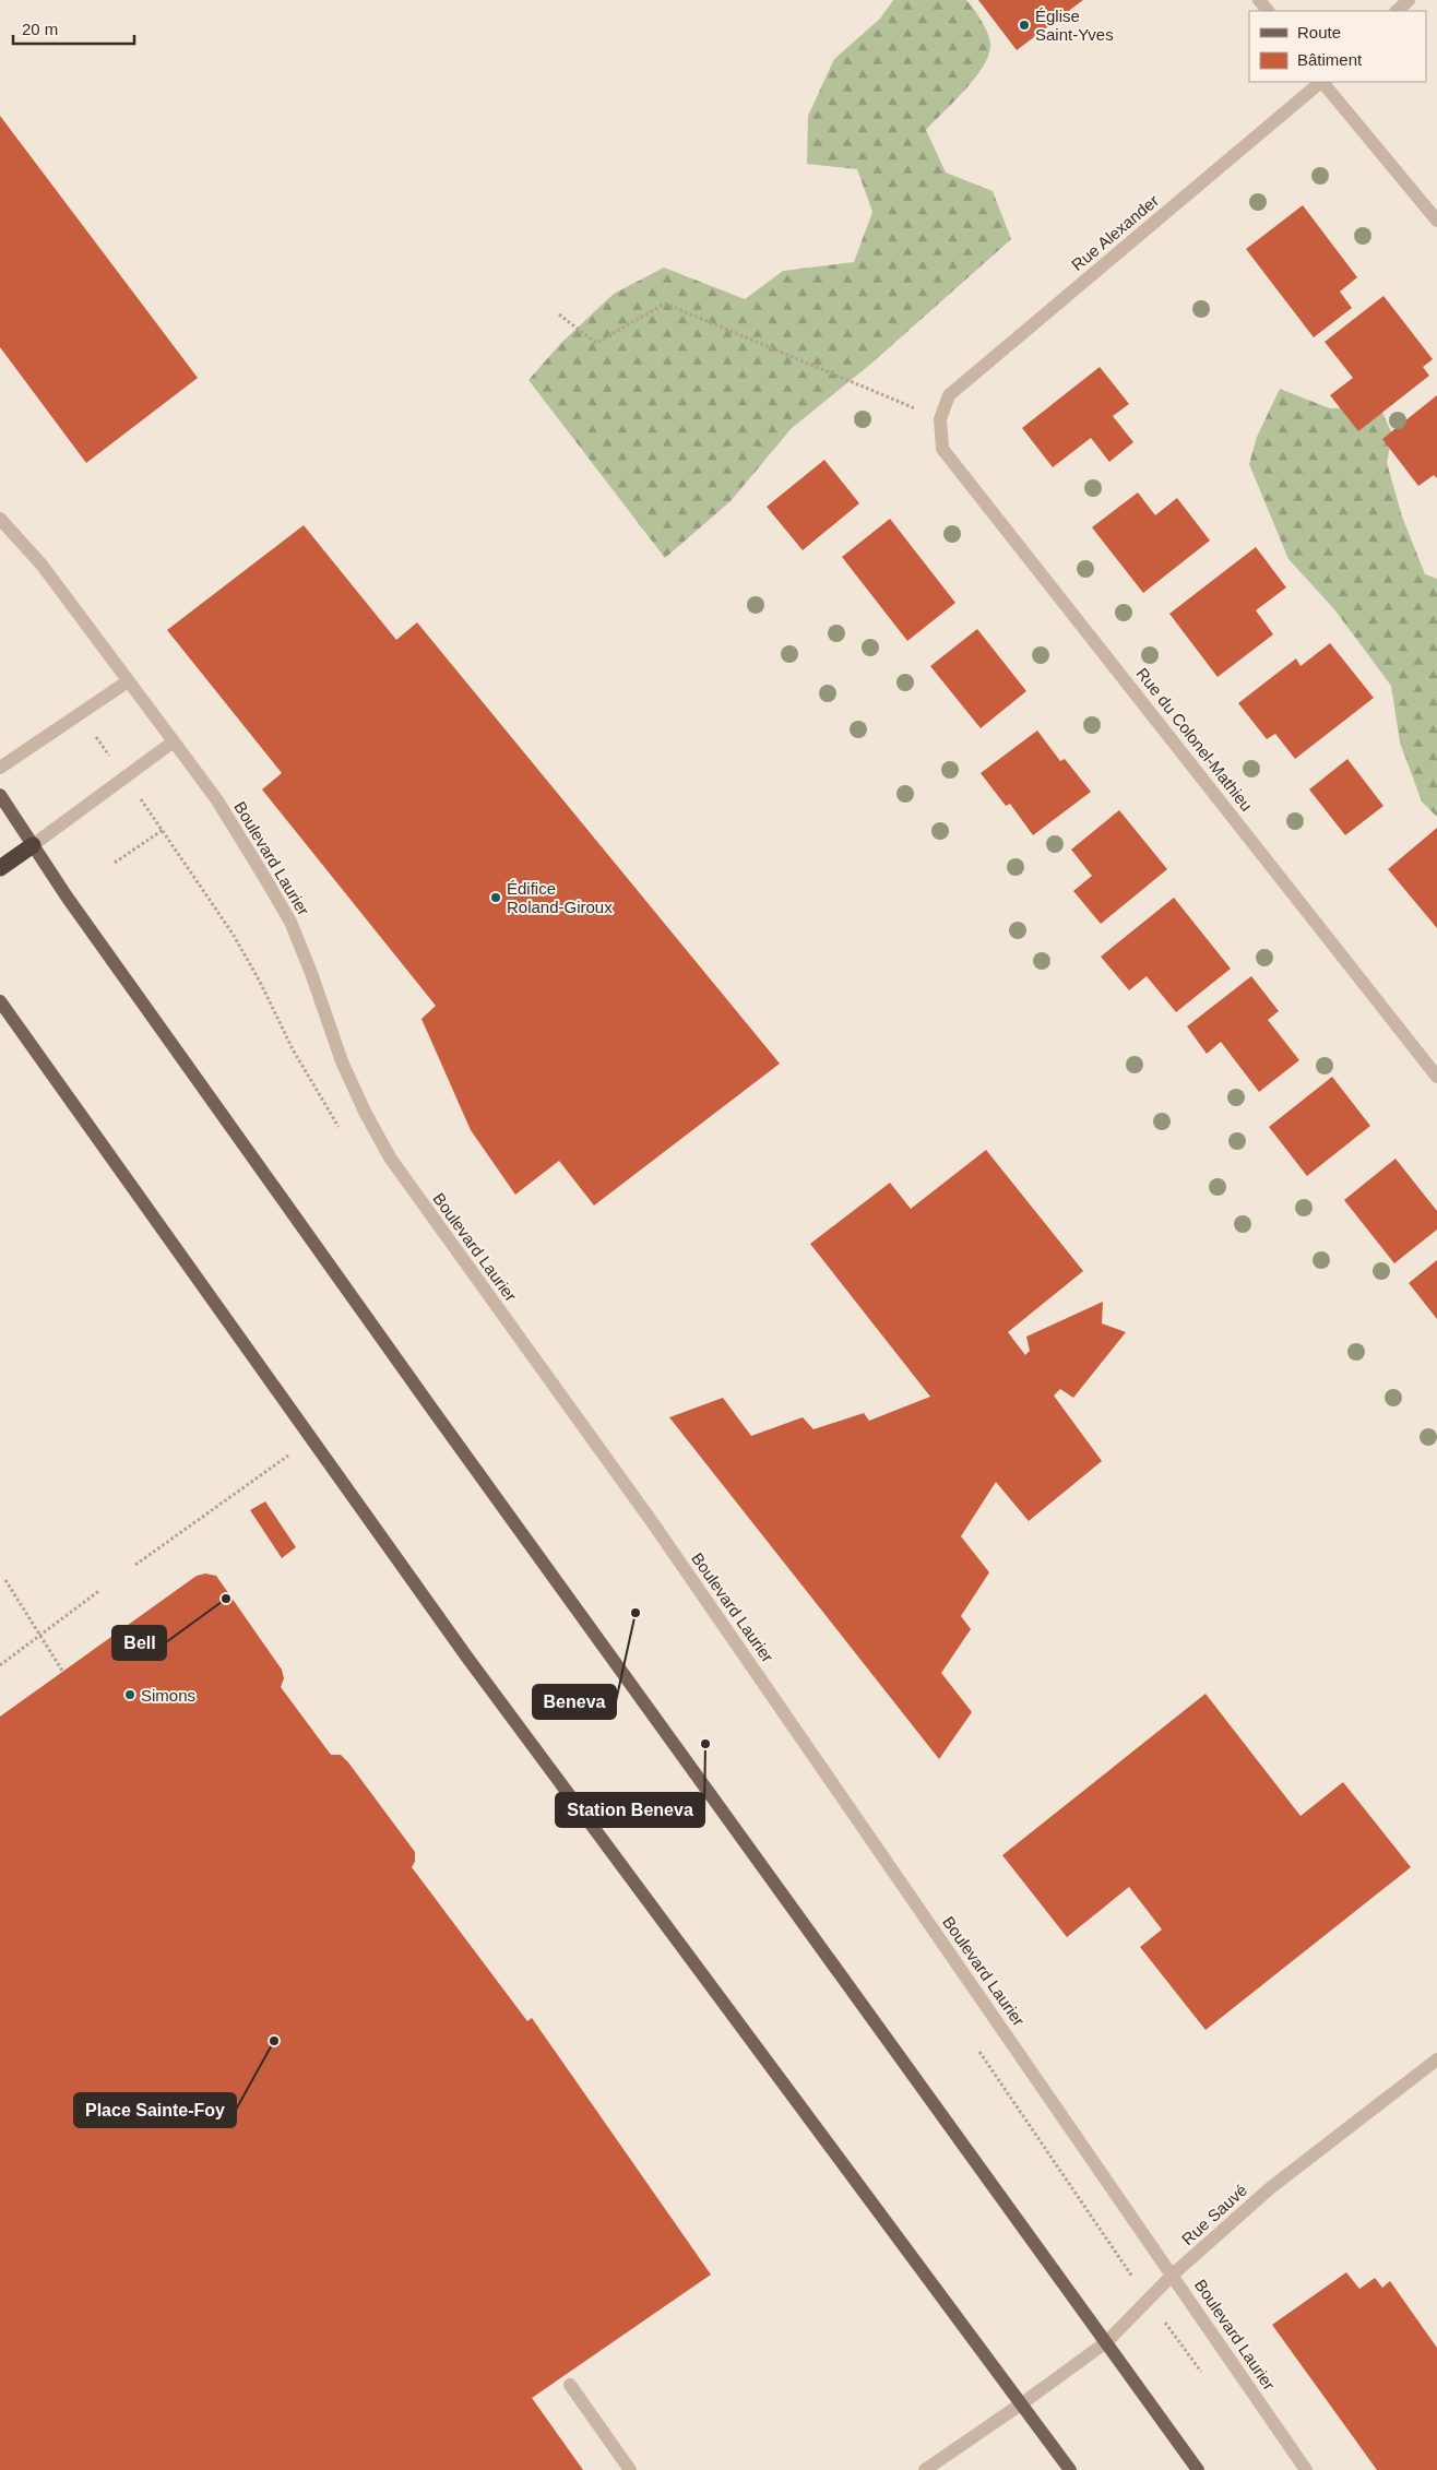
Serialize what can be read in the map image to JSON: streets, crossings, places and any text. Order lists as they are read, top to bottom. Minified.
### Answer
{"streets":{"street":["Rue Alexander","Rue du Colonel-Mathieu","Boulevard Laurier","Rue Sauvé"]},"crossings":[["Rue Alexander","Rue du Colonel-Mathieu"],["Boulevard Laurier","Rue Sauvé"]],"places":["Église Saint-Yves","Édifice Roland-Giroux","Bell","Beneva","Simons","Station Beneva","Place Sainte-Foy"],"legend":["Route","Bâtiment"],"scale_bar":"20 m"}
